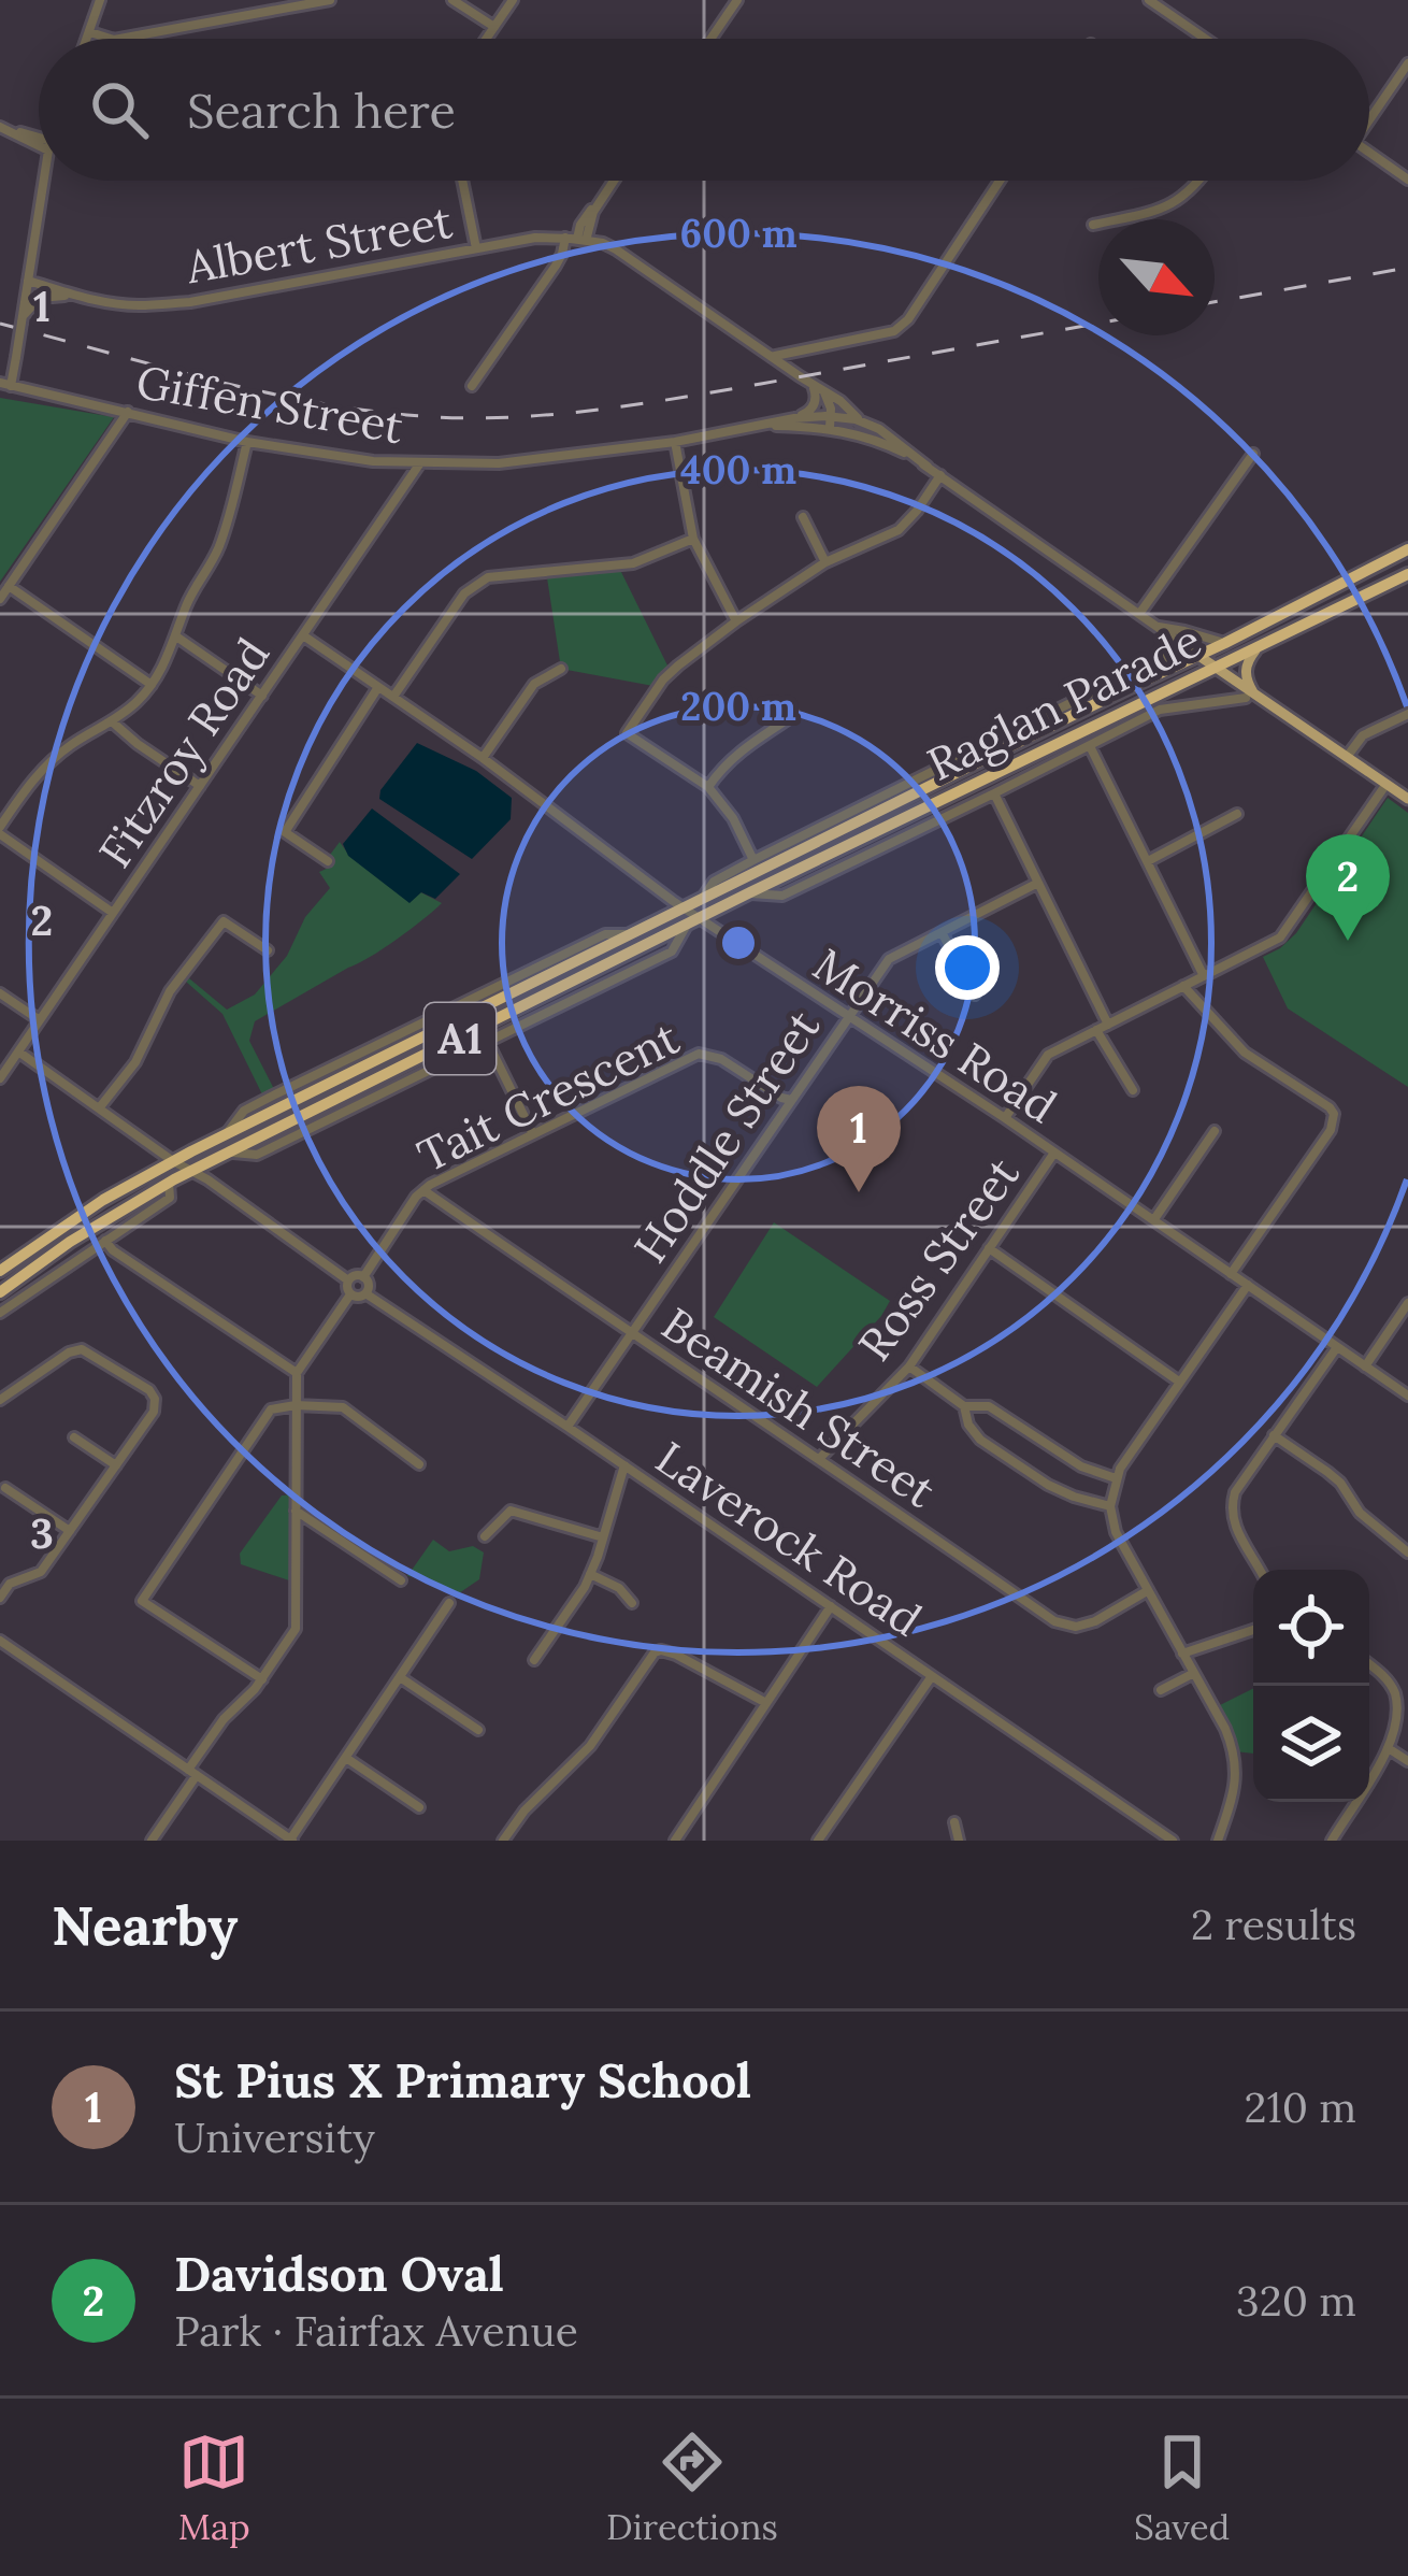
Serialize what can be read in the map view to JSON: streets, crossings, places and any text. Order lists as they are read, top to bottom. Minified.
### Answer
{"streets":{"highway":["Raglan Parade","A1"],"street":["Albert Street","Giffen Street","Fitzroy Road","Morriss Road","Tait Crescent","Hoddle Street","Ross Street","Beamish Street","Laverock Road"]},"crossings":[["Giffen Street","Fitzroy Road"],["Raglan Parade","Morriss Road"],["Fitzroy Road","Morriss Road"],["Morriss Road","Hoddle Street"],["Morriss Road","Ross Street"],["Tait Crescent","Hoddle Street"],["Tait Crescent","Beamish Street"],["Tait Crescent","Laverock Road"],["Hoddle Street","Beamish Street"],["Hoddle Street","Laverock Road"],["Ross Street","Beamish Street"]],"north":"bottom right","page":{"search":"Search here","pins":["2","1"],"heading":["Nearby","2 results"],"list":[{"mark":"1","name":"St Pius X Primary School","note":"University","value":"210 m"},{"mark":"2","name":"Davidson Oval","note":"Park · Fairfax Avenue","value":"320 m"}],"nav":["Map","Directions","Saved"]},"grid":{"rows":["1","2","3"]},"rings":["600 m","400 m","200 m"]}
